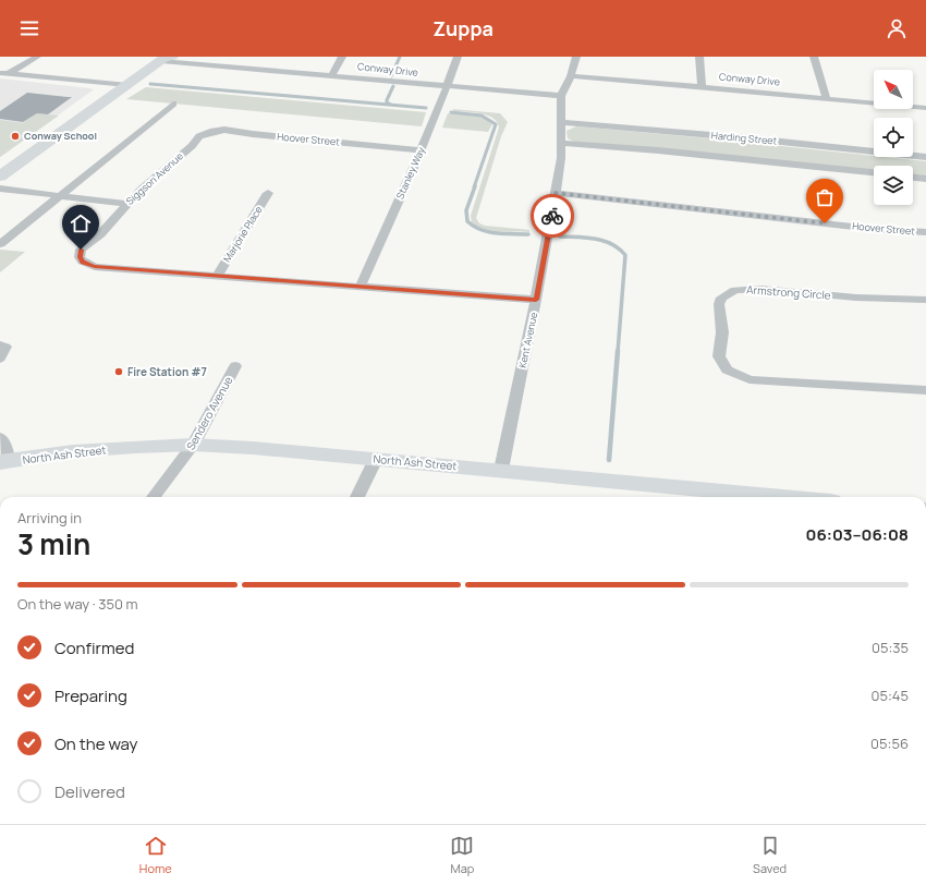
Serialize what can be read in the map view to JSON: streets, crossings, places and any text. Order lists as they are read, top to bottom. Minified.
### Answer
{"streets":{"main road":["North Ash Street"],"street":["Conway Drive","Harding Street","Hoover Street","Stanley Way","Siggson Avenue","Marjorie Place","Armstrong Circle","Kent Avenue","Sendero Avenue"]},"crossings":[["Conway Drive","Stanley Way"],["Conway Drive","Kent Avenue"],["Harding Street","Kent Avenue"],["Hoover Street","Stanley Way"],["Hoover Street","Siggson Avenue"],["Hoover Street","Kent Avenue"],["Siggson Avenue","Marjorie Place"],["Kent Avenue","North Ash Street"],["Sendero Avenue","North Ash Street"]],"places":["Conway School","Fire Station #7"],"north":"top left","page":{"header":"Zuppa","heading":["3 min","Arriving in","06:03–06:08"],"bar":"On the way · 350 m","list":[["Confirmed","05:35"],["Preparing","05:45"],["On the way","05:56"],"Delivered"],"tabs":["Home","Map","Saved"]}}
